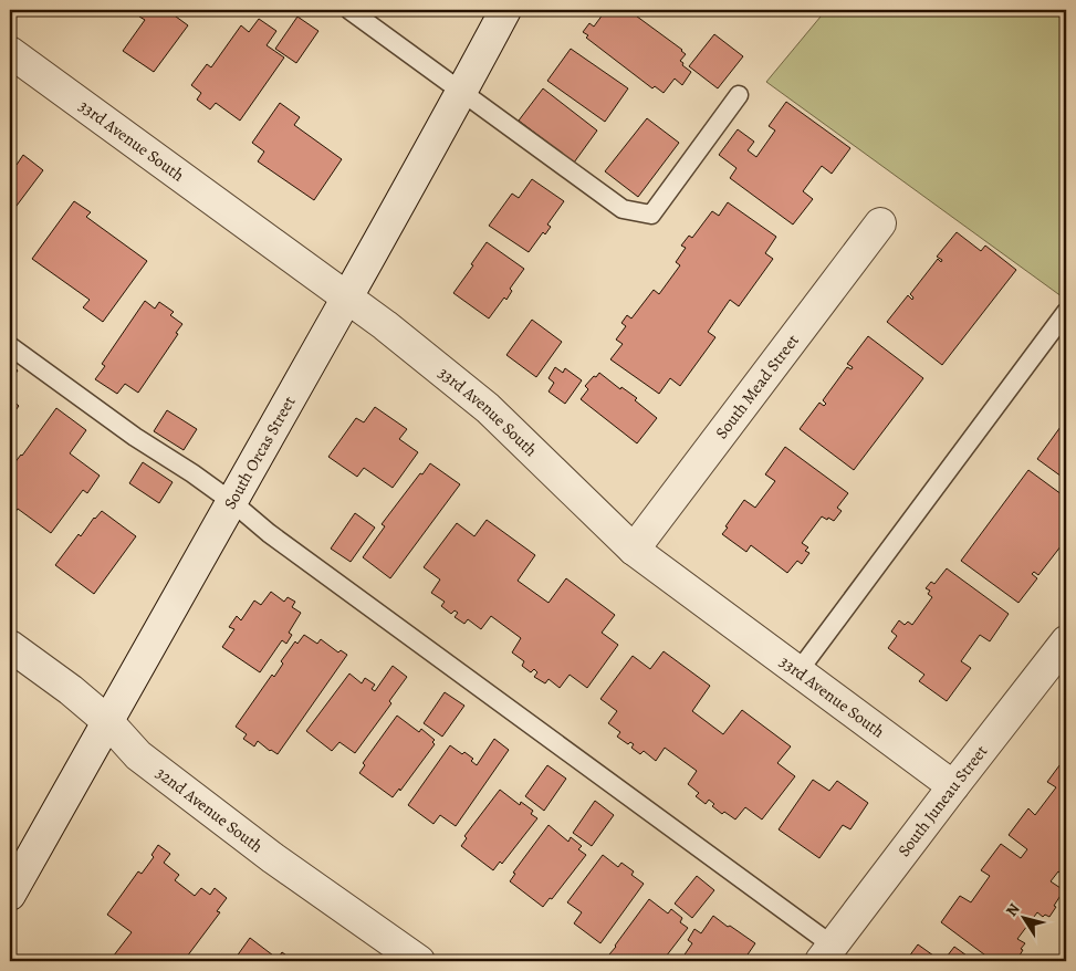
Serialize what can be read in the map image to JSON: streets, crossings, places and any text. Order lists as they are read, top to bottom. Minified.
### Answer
{"streets":{"street":["33rd Avenue South","South Mead Street","South Orcas Street","South Juneau Street","32nd Avenue South"]},"crossings":[["33rd Avenue South","South Mead Street"],["33rd Avenue South","South Orcas Street"],["33rd Avenue South","South Juneau Street"],["South Orcas Street","32nd Avenue South"]],"north":"top left"}
